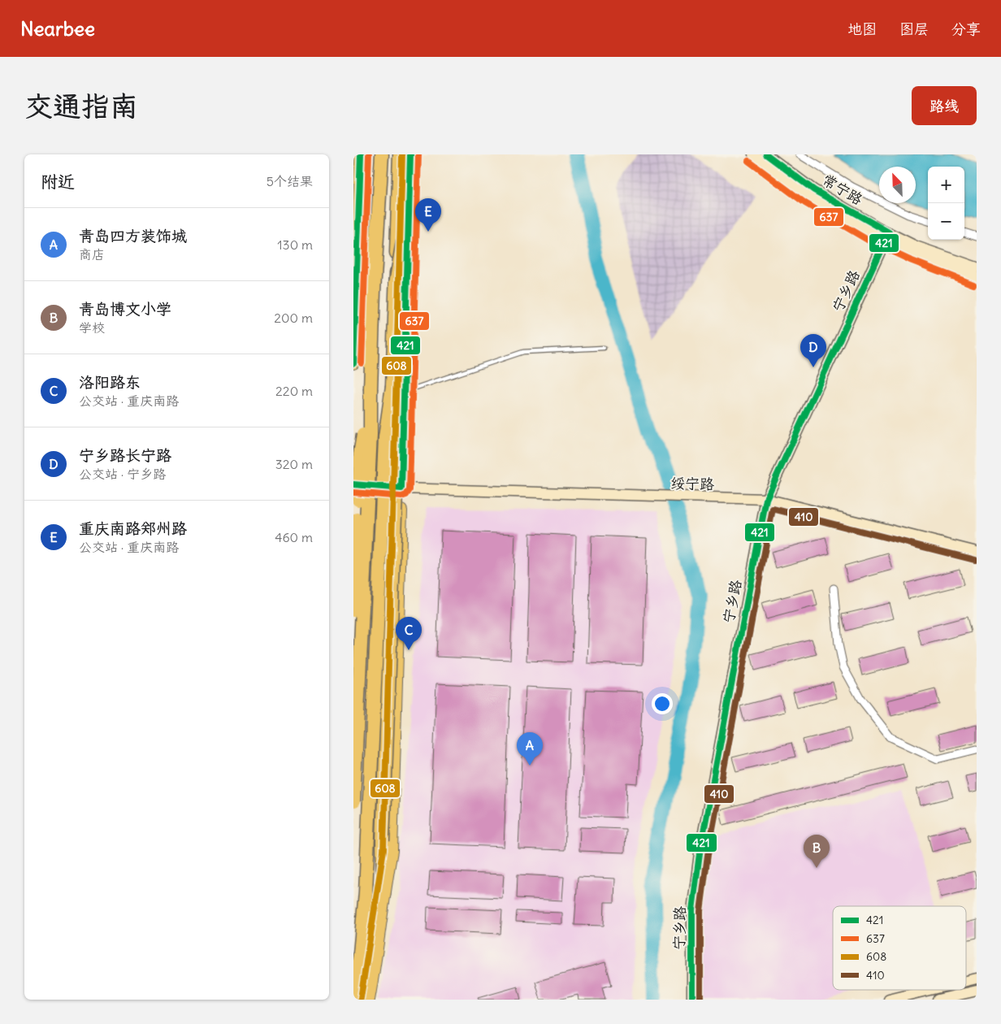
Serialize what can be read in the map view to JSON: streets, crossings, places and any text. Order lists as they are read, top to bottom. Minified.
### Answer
{"streets":{"street":["常宁路","宁乡路","绥宁路"]},"crossings":[["常宁路","宁乡路"],["宁乡路","绥宁路"]],"lines":["transit line 421","transit line 637","transit line 608","transit line 410"],"legend":["421","637","608","410"],"north":"top left","page":{"header":"Nearbee","nav":["地图","图层","分享"],"buttons":"路线","title":"交通指南","heading":["附近","5个结果"],"map_buttons":["+","−"],"pins":["E","D","C","A","B"],"list":[{"mark":"A","name":"青岛四方装饰城","note":"商店","value":"130 m"},{"mark":"B","name":"青岛博文小学","note":"学校","value":"200 m"},{"mark":"C","name":"洛阳路东","note":"公交站 · 重庆南路","value":"220 m"},{"mark":"D","name":"宁乡路长宁路","note":"公交站 · 宁乡路","value":"320 m"},{"mark":"E","name":"重庆南路郑州路","note":"公交站 · 重庆南路","value":"460 m"}]}}
